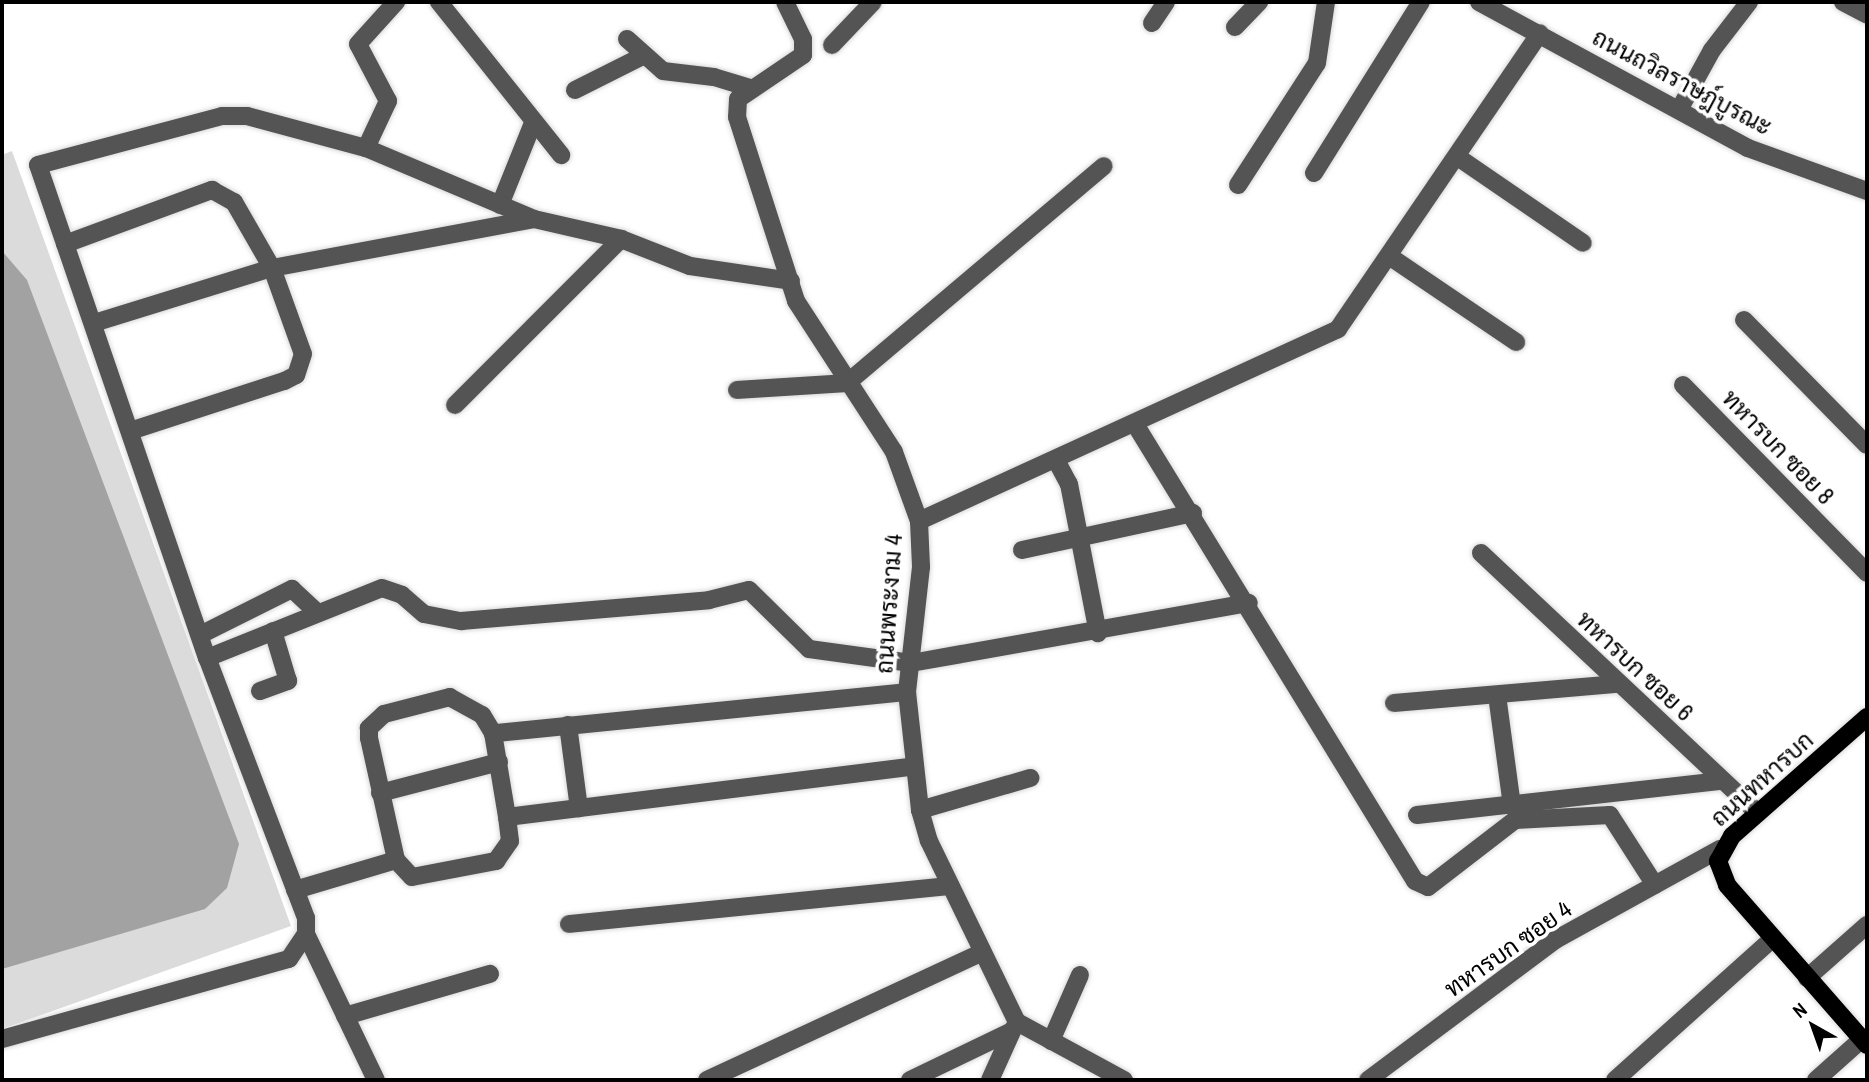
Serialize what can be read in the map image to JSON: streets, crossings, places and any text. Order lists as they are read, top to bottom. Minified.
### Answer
{"streets":{"main road":["ถนนทหารบก"],"street":["ถนนถวิลราษฎ์บูรณะ","ทหารบก ซอย 8","ถนนพระงาม 4","ทหารบก ซอย 6","ทหารบก ซอย 4"]},"crossings":[["ทหารบก ซอย 6","ถนนทหารบก"],["ถนนทหารบก","ทหารบก ซอย 4"]],"north":"top left"}
